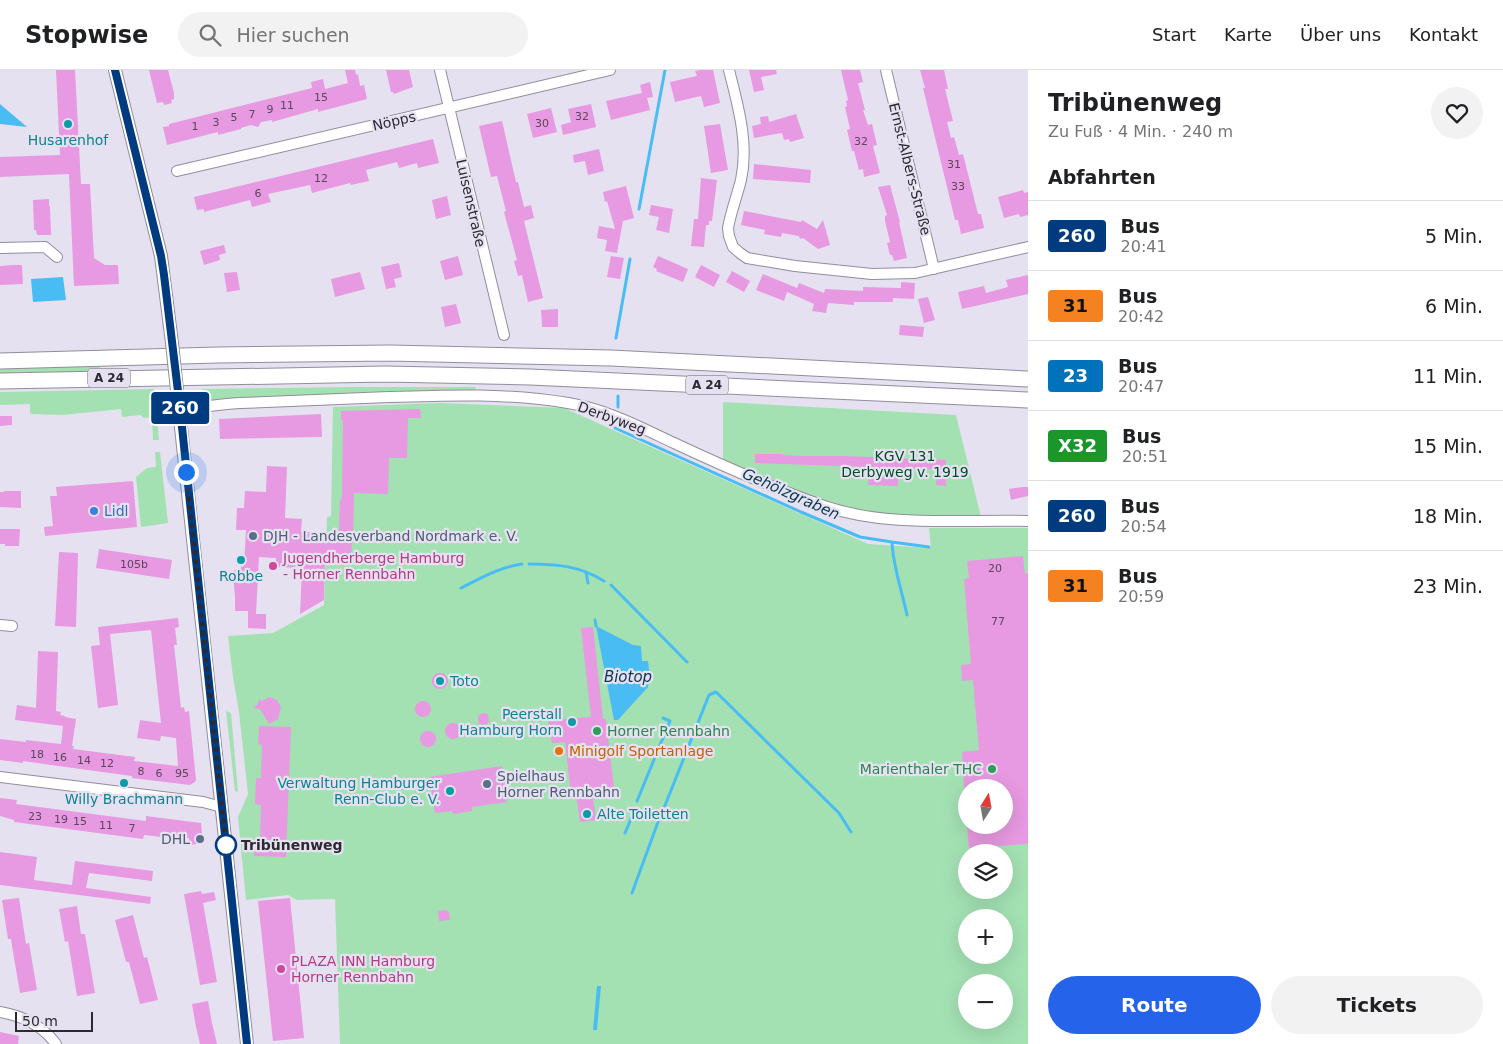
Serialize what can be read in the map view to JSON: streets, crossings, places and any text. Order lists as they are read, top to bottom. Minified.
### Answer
{"streets":{"highway":["A 24"],"street":["Nöpps","Ernst-Albers-Straße","Luisenstraße","Derbyweg"]},"crossings":[["Nöpps","Luisenstraße"]],"water":["Gehölzgraben","Biotop"],"parks":["KGV 131 Derbyweg v. 1919"],"places":["Husarenhof","Lidl","DJH - Landesverband Nordmark e. V.","Robbe","Jugendherberge Hamburg - Horner Rennbahn","Toto","Peerstall Hamburg Horn","Horner Rennbahn","Minigolf Sportanlage","Marienthaler THC","Willy Brachmann","Spielhaus Horner Rennbahn","Verwaltung Hamburger Renn-Club e. V.","Alte Toiletten","DHL","Tribünenweg","PLAZA INN Hamburg Horner Rennbahn"],"lines":["bus line 260"],"house_numbers":["15","11","9","7","32","5","3","30","1","32","31","12","33","6","105b","20","77","18","16","14","12","8","6","95","23","19","15","11","7"],"scale_bar":"50 m","north":"top","page":{"header":"Stopwise","search":"Hier suchen","nav":["Start","Karte","Über uns","Kontakt"],"on_map":"260","heading":[["Tribünenweg","Zu Fuß · 4 Min. · 240 m"],"Abfahrten"],"list":[{"mark":"260","name":"Bus","note":"20:41","value":"5 Min."},{"mark":"31","name":"Bus","note":"20:42","value":"6 Min."},{"mark":"23","name":"Bus","note":"20:47","value":"11 Min."},{"mark":"X32","name":"Bus","note":"20:51","value":"15 Min."},{"mark":"260","name":"Bus","note":"20:54","value":"18 Min."},{"mark":"31","name":"Bus","note":"20:59","value":"23 Min."}],"map_buttons":["+","−"],"buttons":["Route","Tickets"],"scale":"50 m"}}
